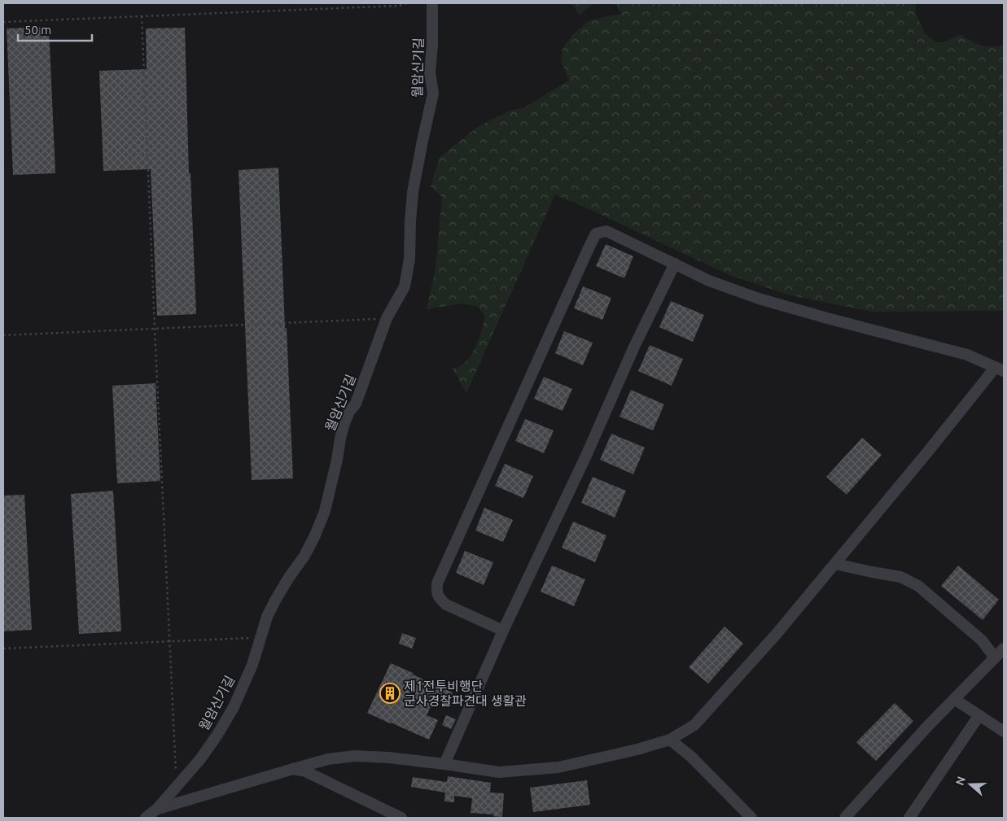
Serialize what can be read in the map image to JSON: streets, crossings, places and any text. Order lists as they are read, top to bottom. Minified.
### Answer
{"streets":{"street":["월암신기길"]},"places":{"building":["제1전투비행단 군사경찰파견대 생활관"]},"scale_bar":"50 m","north":"left"}
